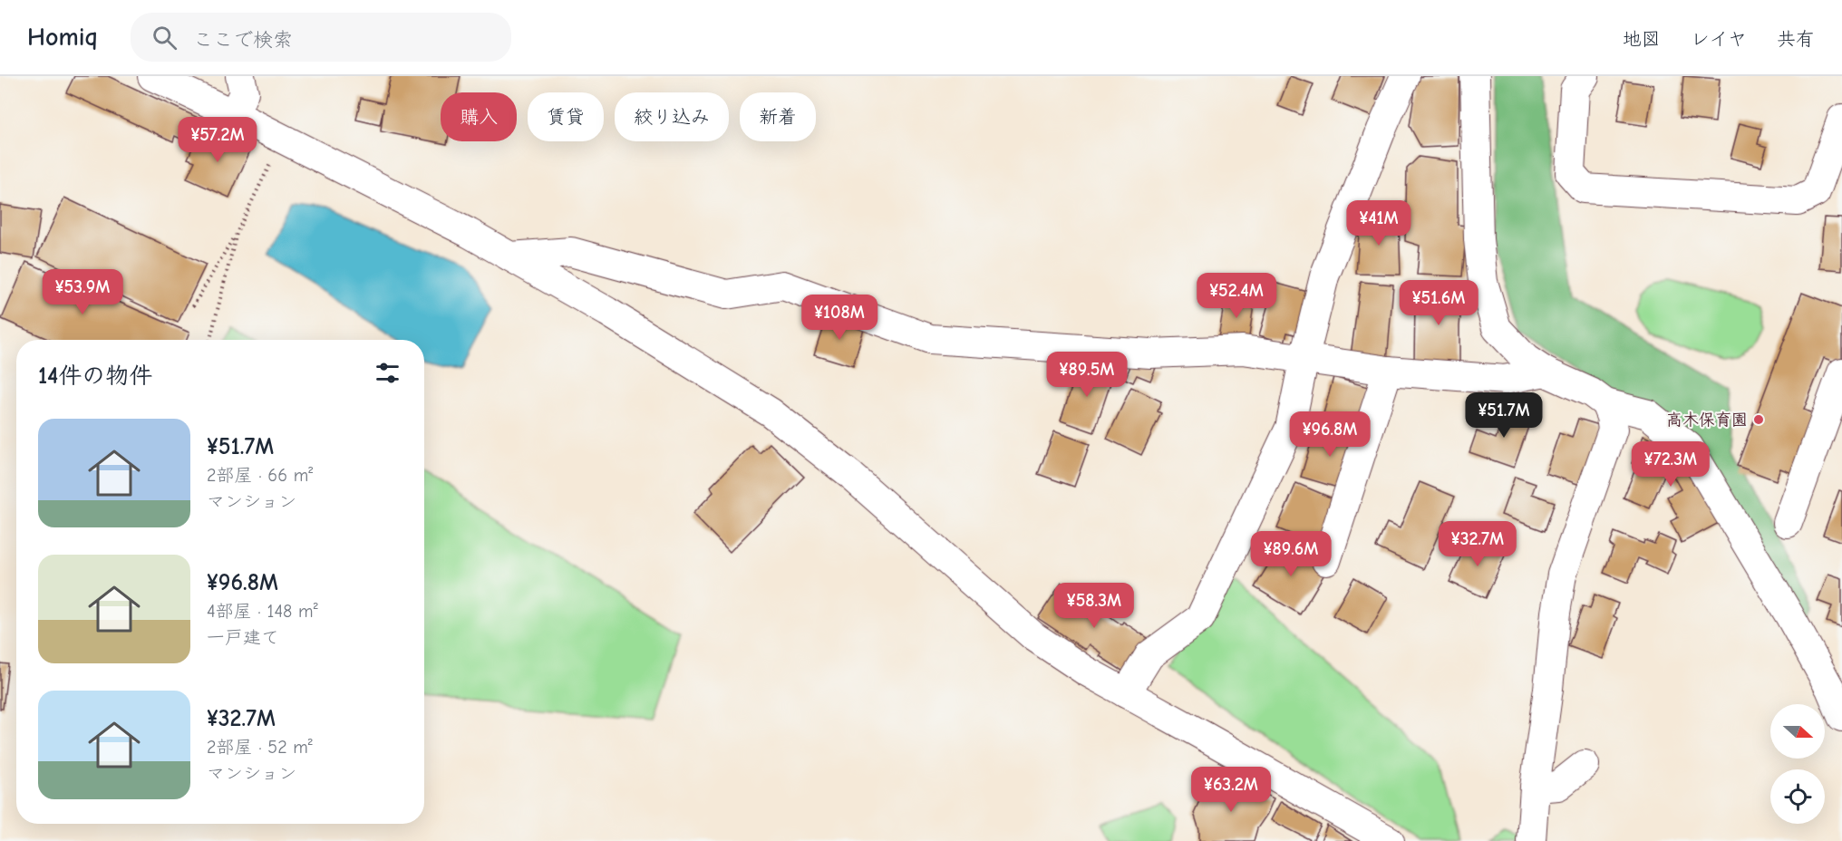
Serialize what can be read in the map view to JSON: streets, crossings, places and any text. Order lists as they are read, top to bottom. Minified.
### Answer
{"places":["高木保育園"],"north":"right","page":{"header":"Homiq","search":"ここで検索","nav":["地図","レイヤ","共有"],"chip":["購入","賃貸","絞り込み","新着"],"price":["¥57.2M","¥41M","¥53.9M","¥52.4M","¥51.6M","¥108M","¥89.5M","¥51.7M","¥96.8M","¥72.3M","¥32.7M","¥89.6M","¥58.3M","¥63.2M"],"heading":"14件の物件","list":[{"name":"¥51.7M","note":"2部屋 · 66 m² · マンション"},{"name":"¥96.8M","note":"4部屋 · 148 m² · 一戸建て"},{"name":"¥32.7M","note":"2部屋 · 52 m² · マンション"}]}}
